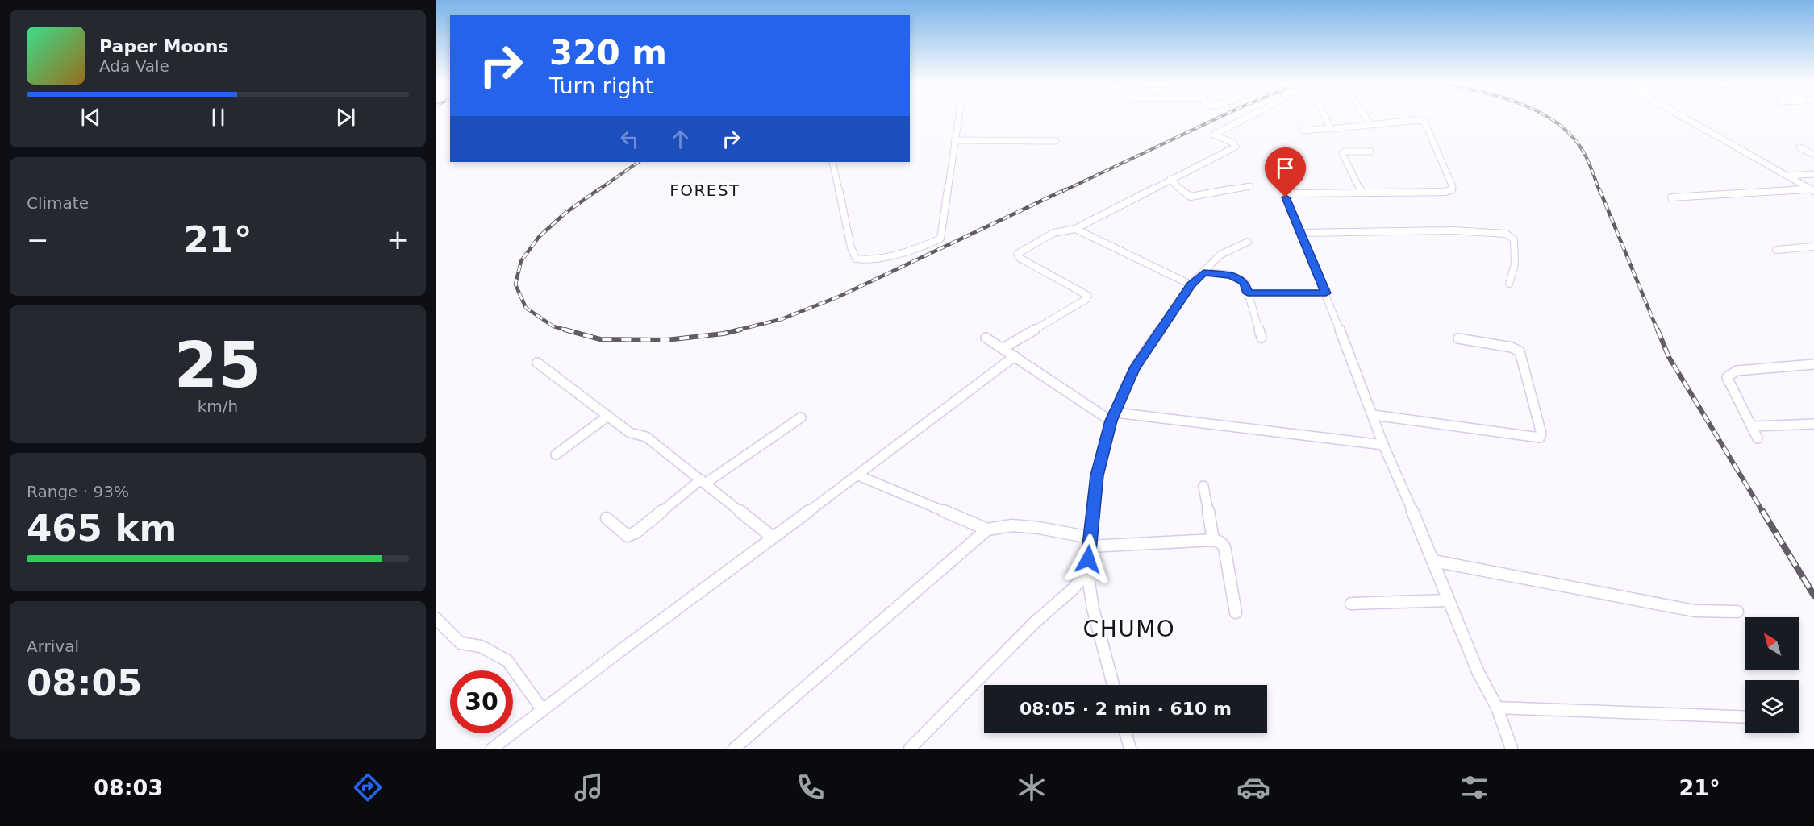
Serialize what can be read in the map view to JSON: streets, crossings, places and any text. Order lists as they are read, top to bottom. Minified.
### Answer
{"districts":["FOREST","CHUMO"],"north":"top left","page":{"turn":["320 m","Turn right"],"song":["Paper Moons","Ada Vale"],"tile":["Climate",["25","km/h"],["Range · 93%","465 km"],["Arrival","08:05"]],"heat":["−","21°","+"],"limit":"30","trip":"08:05 · 2 min · 610 m","tabs":["08:03","21°"]}}
